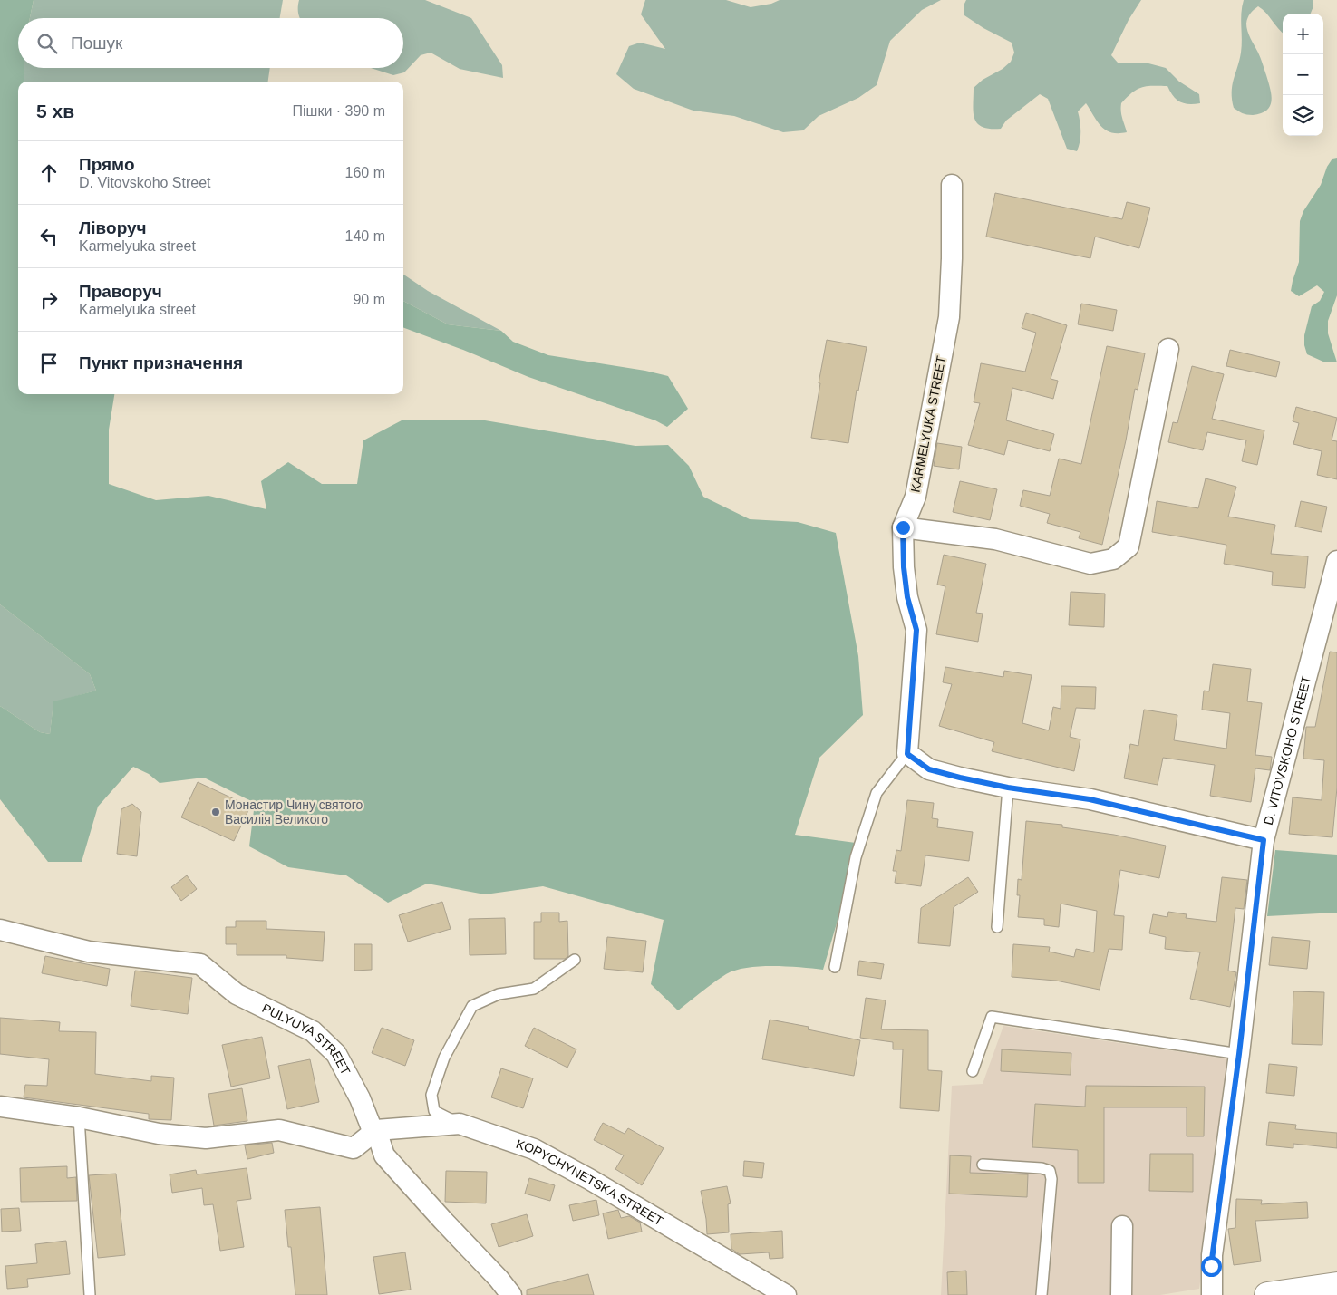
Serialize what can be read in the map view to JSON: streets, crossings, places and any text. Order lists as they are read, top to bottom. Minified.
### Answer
{"streets":{"street":["KARMELYUKA STREET","D. VITOVSKOHO STREET","PULYUYA STREET","KOPYCHYNETSKA STREET"]},"crossings":[["PULYUYA STREET","KOPYCHYNETSKA STREET"]],"places":["Монастир Чину святого Василія Великого"],"page":{"map_buttons":["+","−"],"search":"Пошук","heading":["5 хв","Пішки · 390 m"],"list":[["Прямо","D. Vitovskoho Street","160 m"],["Ліворуч","Karmelyuka street","140 m"],["Праворуч","Karmelyuka street","90 m"],"Пункт призначення"]}}
